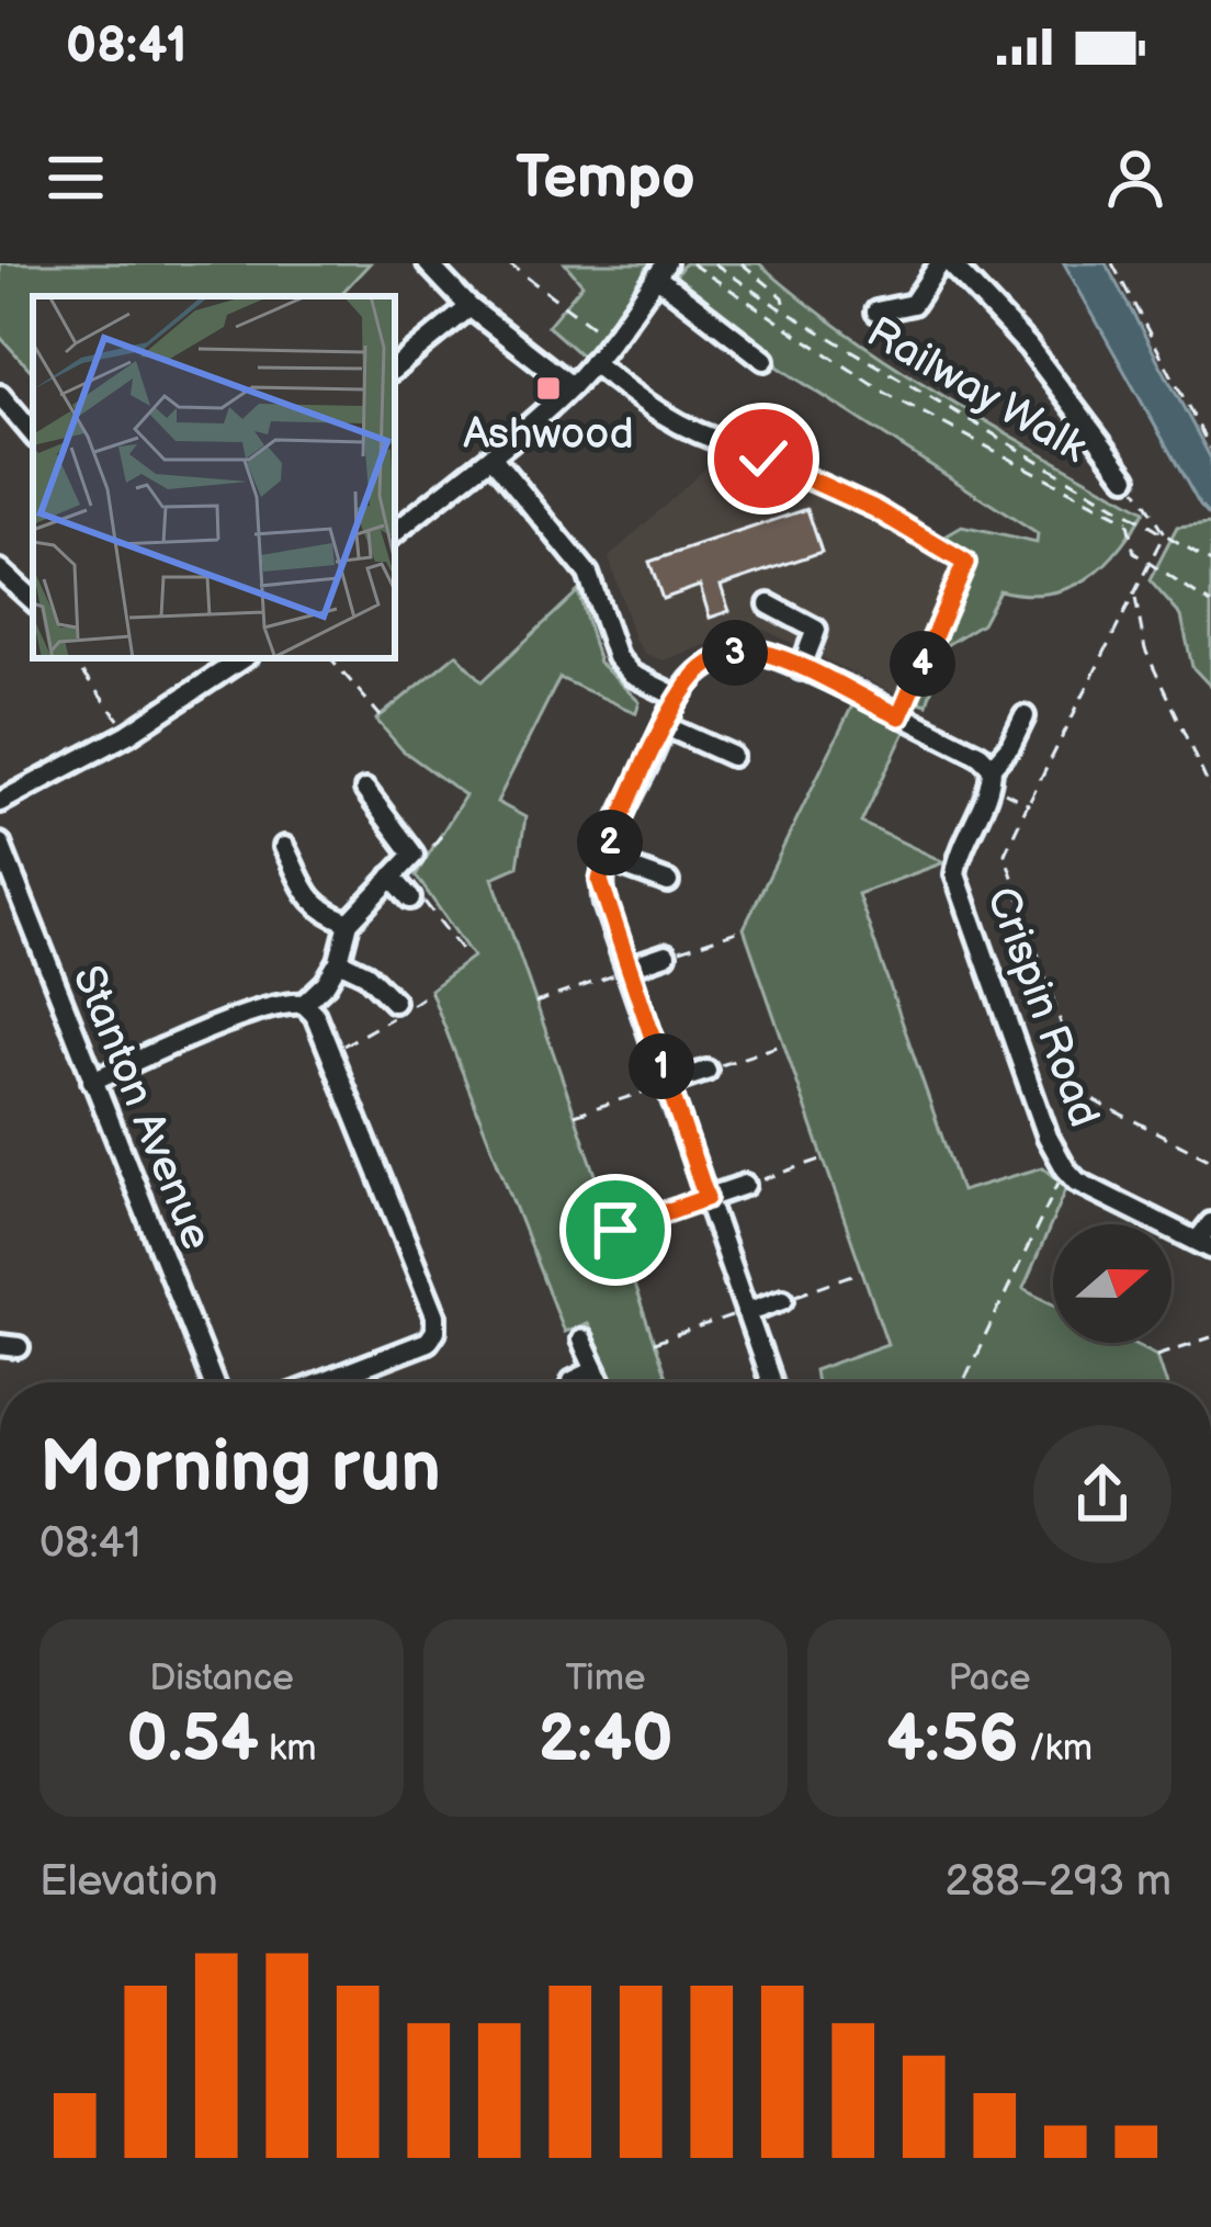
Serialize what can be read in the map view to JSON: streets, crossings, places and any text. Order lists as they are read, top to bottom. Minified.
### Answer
{"streets":{"street":["Crispin Road","Stanton Avenue"],"path":["Railway Walk"]},"places":{"transit":["Ashwood"]},"north":"right","page":{"status":"08:41","header":"Tempo","pins":["3","4","2","1"],"heading":["Morning run","08:41"],"stats":[["Distance","0.54 km"],["Time","2:40"],["Pace","4:56 /km"]],"chart":["Elevation","288–293 m"]}}
